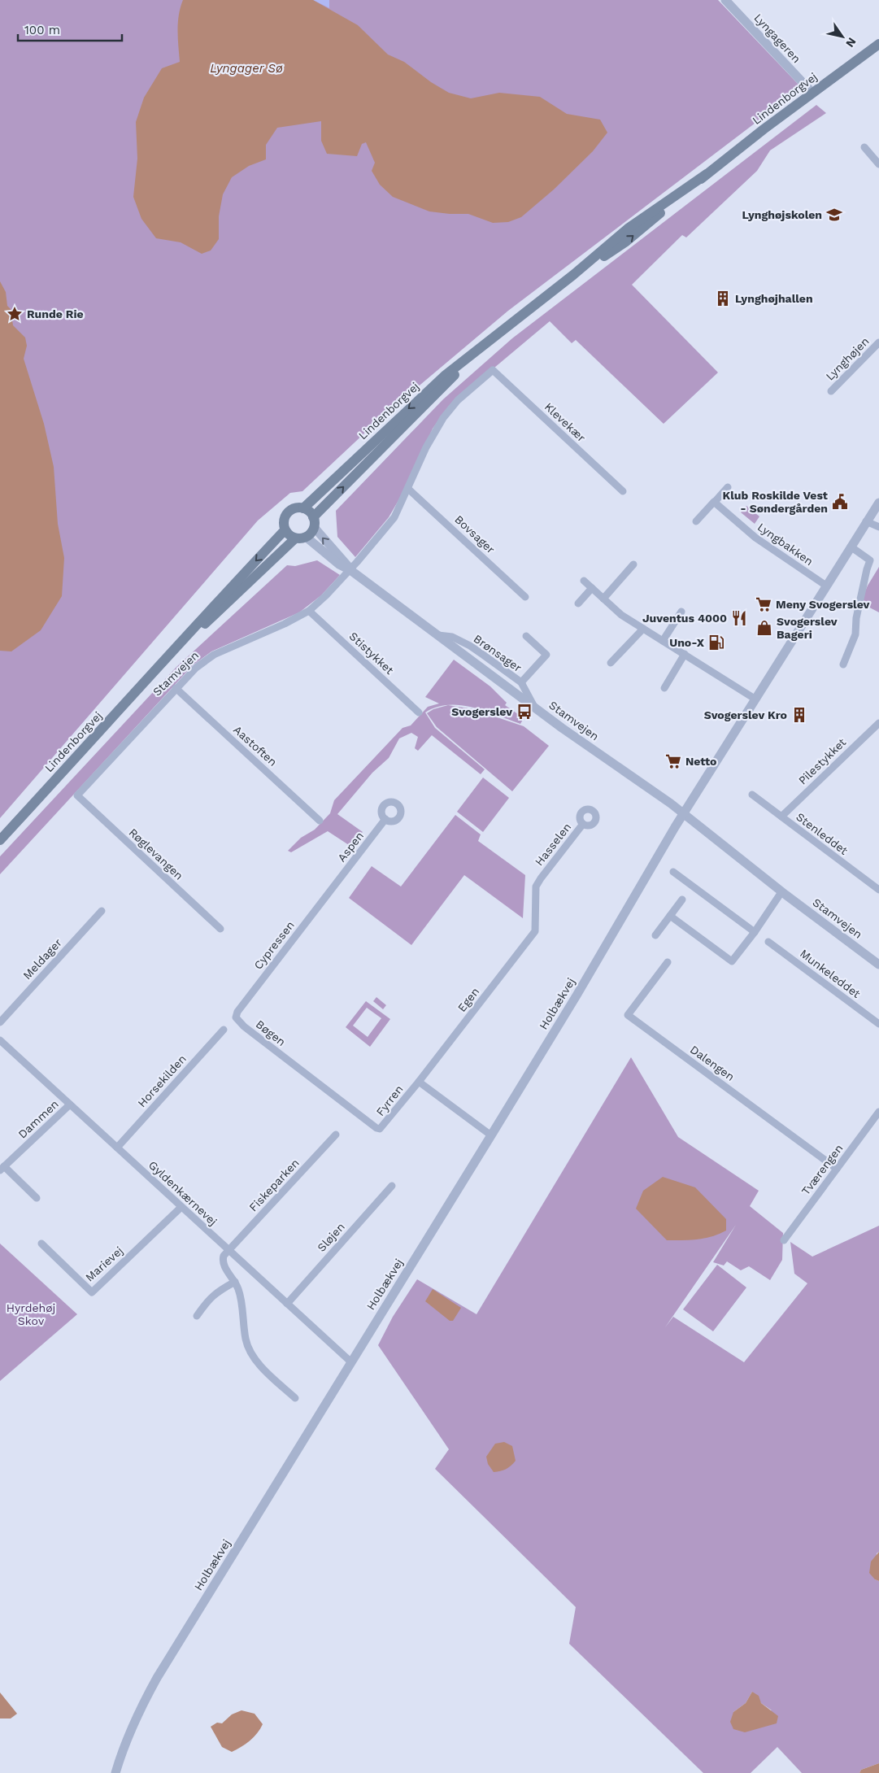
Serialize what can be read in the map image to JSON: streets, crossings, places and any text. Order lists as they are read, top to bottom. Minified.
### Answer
{"streets":{"main road":["Lindenborgvej"],"street":["Lyngageren","Lynghøjen","Klevekær","Bovsager","Lyngbakken","Stistykket","Brønsager","Stamvejen","Aastoften","Pilestykket","Stenleddet","Hasselen","Aspen","Røglevangen","Cypressen","Meldager","Munkeleddet","Egen","Holbækvej","Bøgen","Dalengen","Horsekilden","Fyrren","Dammen","Tværengen","Fiskeparken","Gyldenkærnevej","Sløjen","Marievej"]},"crossings":[["Lyngageren","Lindenborgvej"],["Lindenborgvej","Stamvejen"],["Klevekær","Stamvejen"],["Bovsager","Stamvejen"],["Lyngbakken","Holbækvej"],["Stistykket","Stamvejen"],["Brønsager","Stamvejen"],["Stamvejen","Aastoften"],["Stamvejen","Røglevangen"],["Stamvejen","Holbækvej"],["Pilestykket","Stenleddet"],["Hasselen","Egen"],["Aspen","Cypressen"],["Cypressen","Bøgen"],["Egen","Fyrren"],["Holbækvej","Fyrren"],["Holbækvej","Gyldenkærnevej"],["Bøgen","Fyrren"],["Dalengen","Tværengen"],["Horsekilden","Gyldenkærnevej"],["Dammen","Gyldenkærnevej"],["Fiskeparken","Gyldenkærnevej"],["Gyldenkærnevej","Sløjen"],["Gyldenkærnevej","Marievej"]],"water":["Lyngager Sø"],"parks":["Hyrdehøj Skov"],"places":{"school or university":["Lynghøjskolen"],"building":["Lynghøjhallen","Svogerslev Kro"],"place":["Runde Rie"],"public building":["Klub Roskilde Vest - Søndergården"],"supermarket":["Meny Svogerslev","Netto"],"restaurant":["Juventus 4000"],"shop":["Svogerslev Bageri"],"fuel station":["Uno-X"],"bus stop":["Svogerslev"]},"scale_bar":"100 m","north":"bottom right"}
